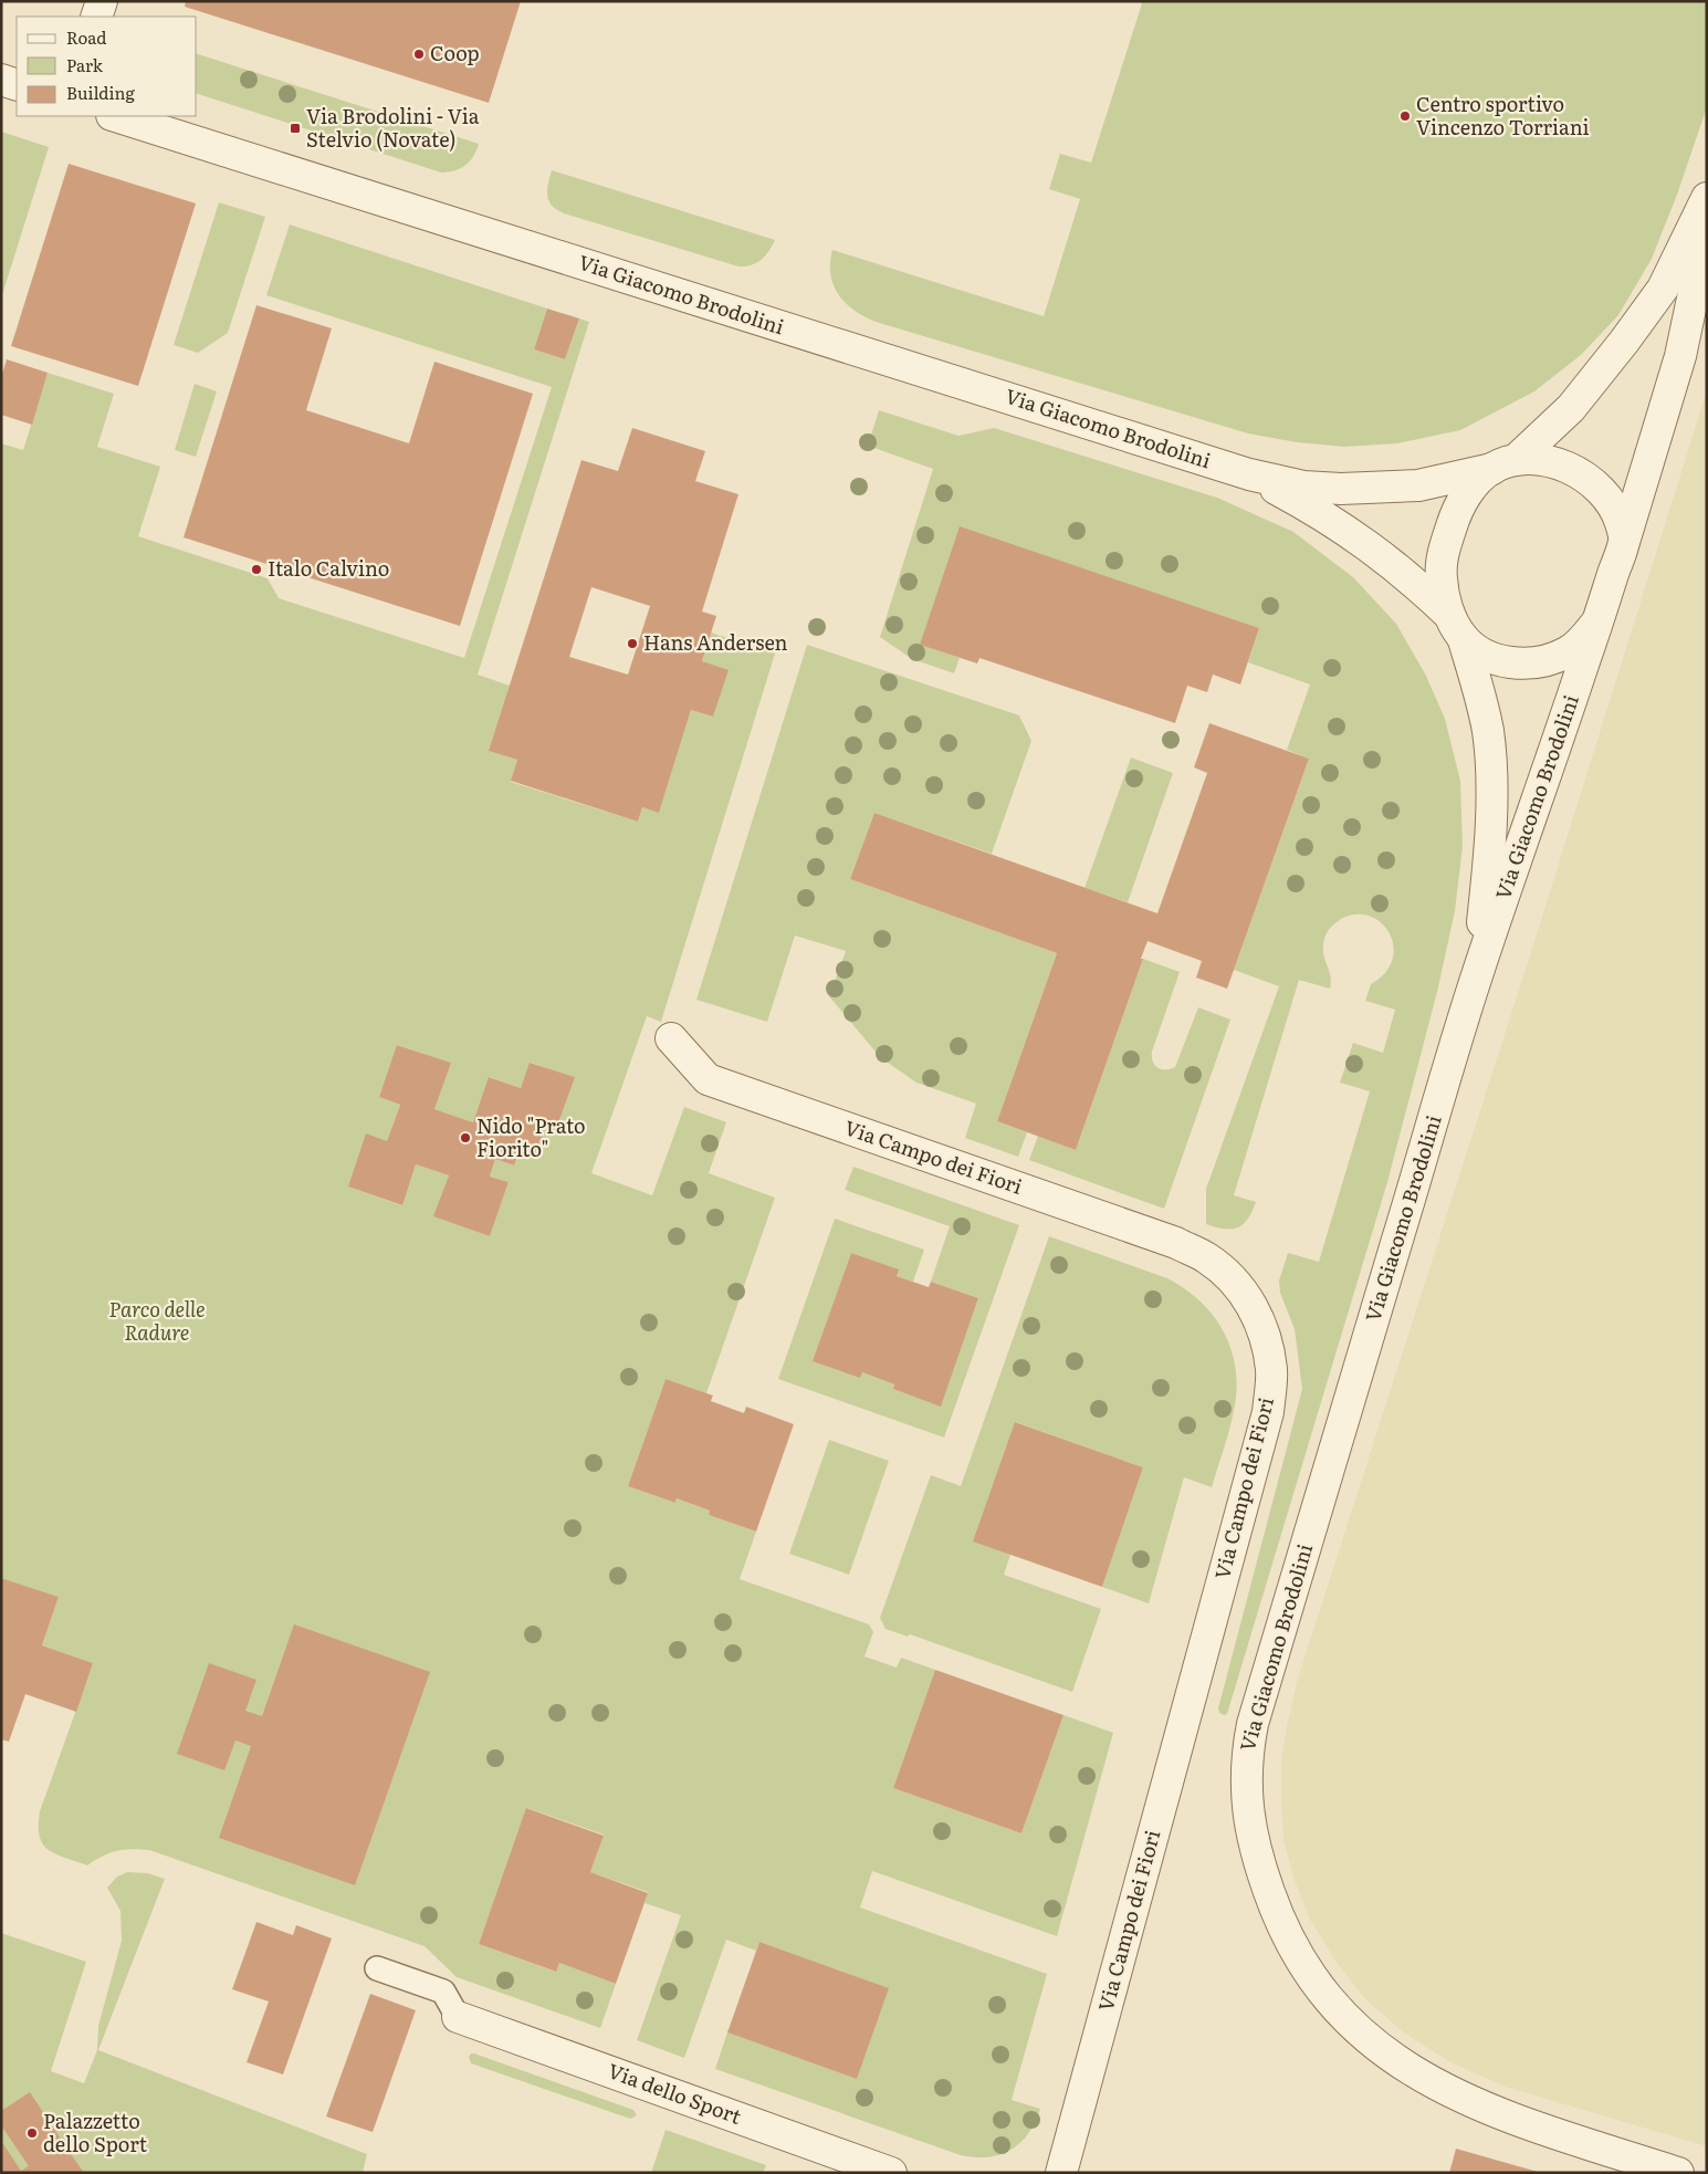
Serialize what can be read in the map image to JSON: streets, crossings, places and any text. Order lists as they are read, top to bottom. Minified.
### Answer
{"streets":{"street":["Via Giacomo Brodolini","Via Campo dei Fiori","Via dello Sport"]},"parks":["Parco delle Radure"],"places":{"other":["Coop","Centro sportivo Vincenzo Torriani","Italo Calvino","Hans Andersen","Nido \"Prato Fiorito\"","Palazzetto dello Sport"],"transit":["Via Brodolini - Via Stelvio (Novate)"]},"legend":["Road","Park","Building"]}
